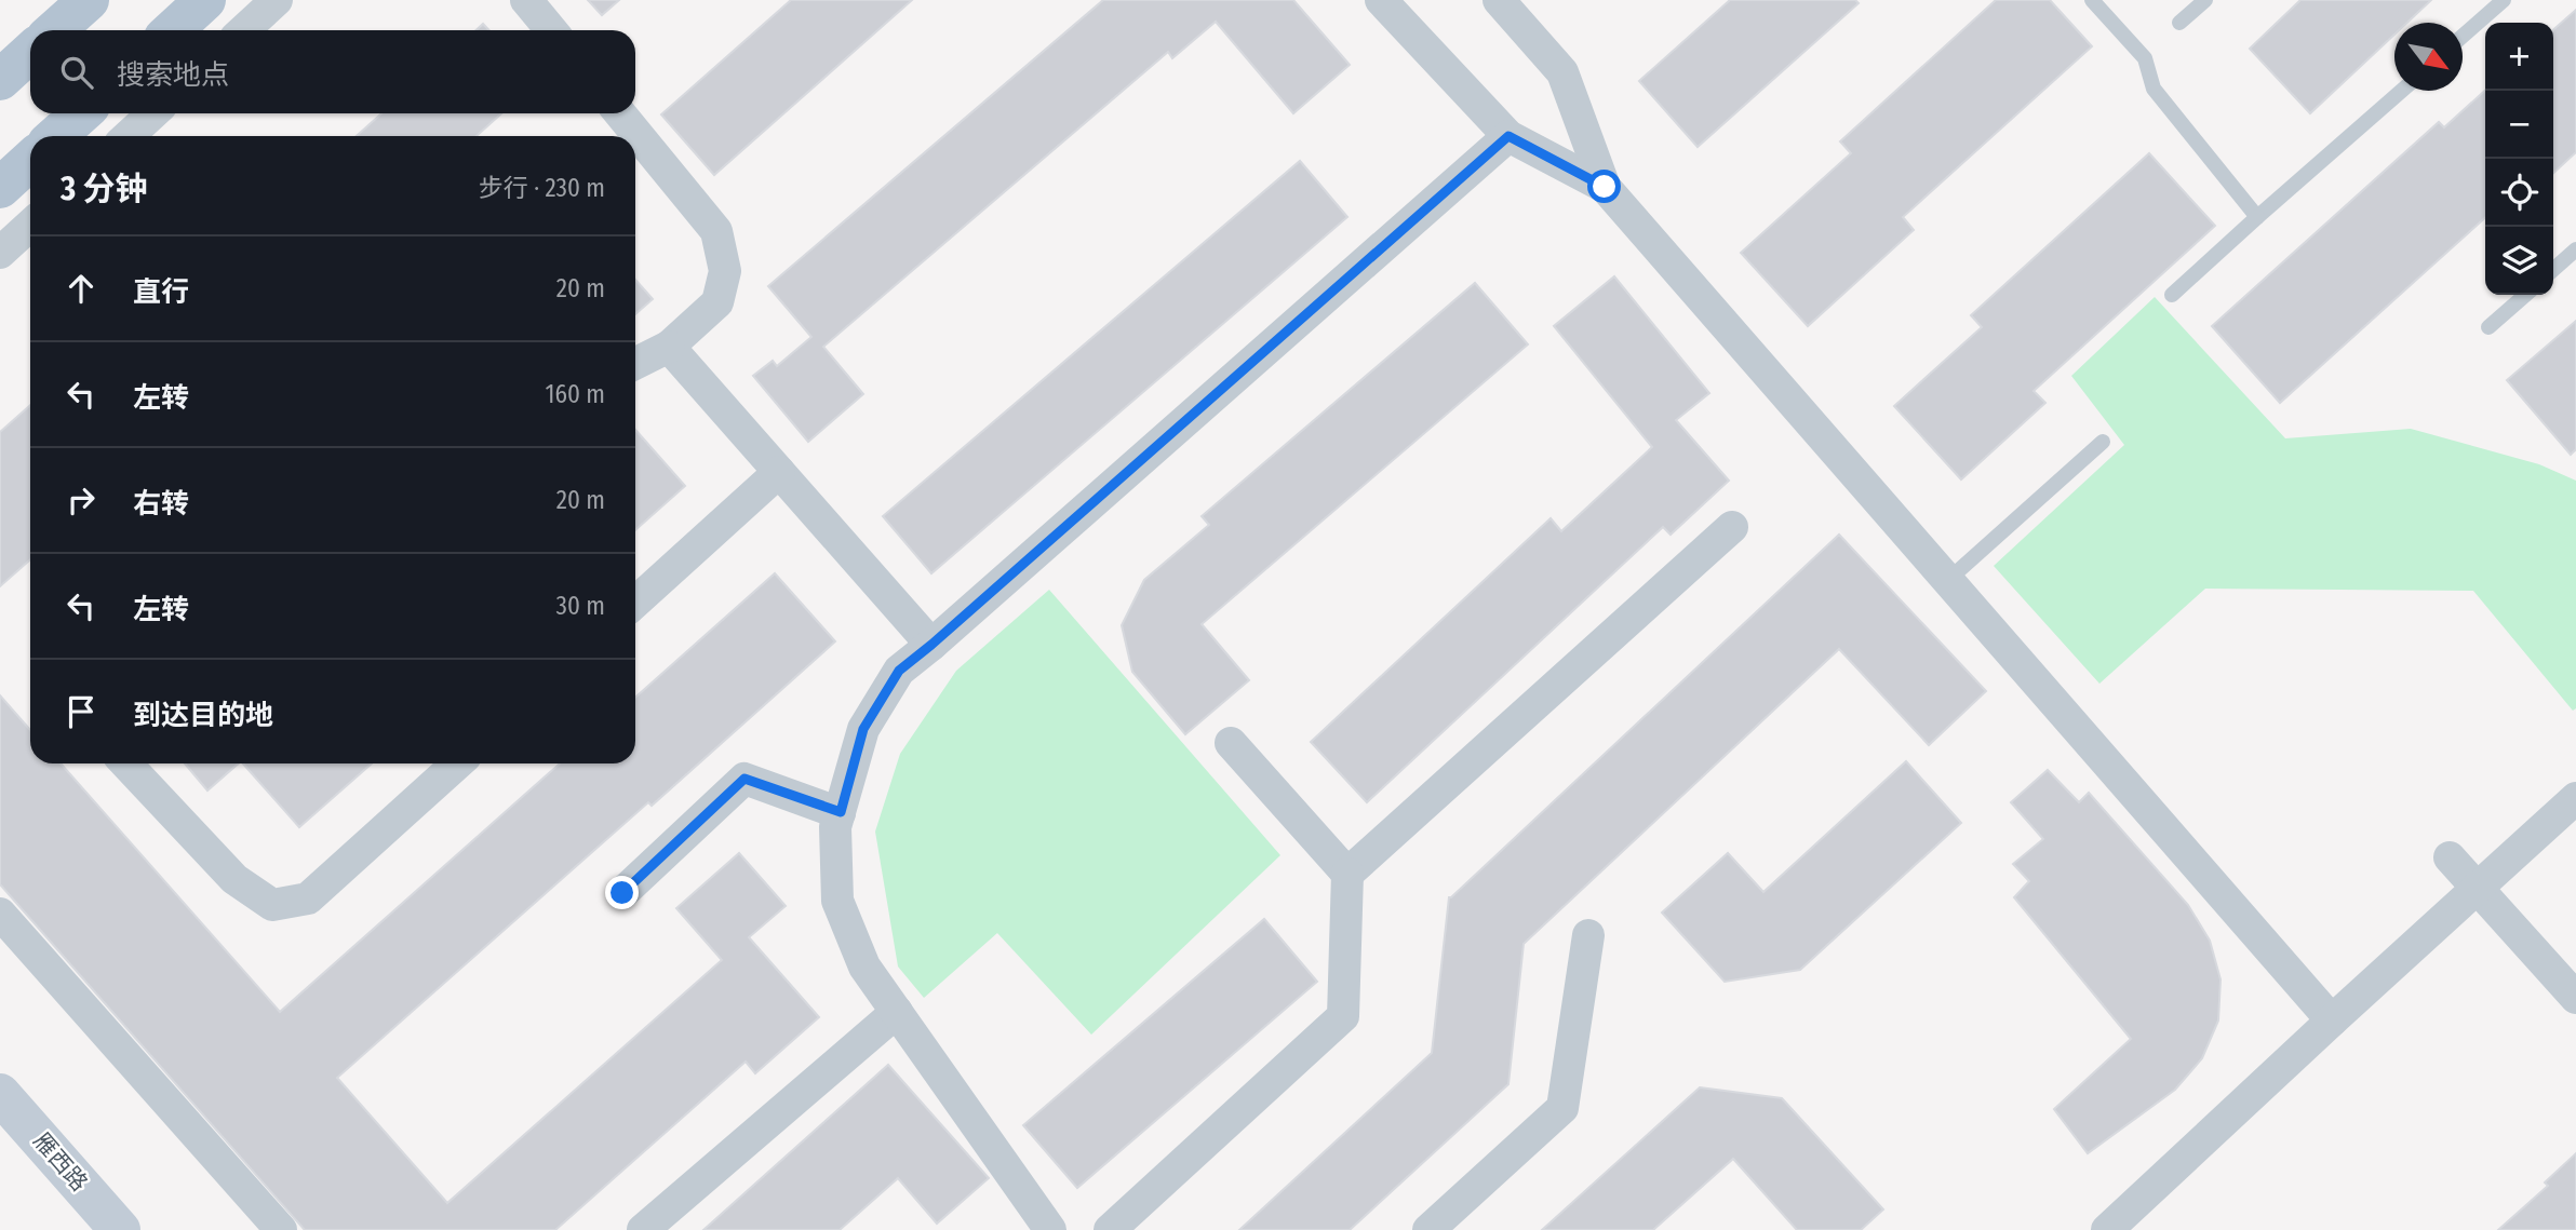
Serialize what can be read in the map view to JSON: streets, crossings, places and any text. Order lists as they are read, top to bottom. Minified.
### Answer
{"streets":{"street":["雁西路"]},"north":"bottom right","page":{"map_buttons":["+","−"],"search":"搜索地点","heading":["3 分钟","步行 · 230 m"],"list":[["直行","20 m"],["左转","160 m"],["右转","20 m"],["左转","30 m"],"到达目的地"]}}
